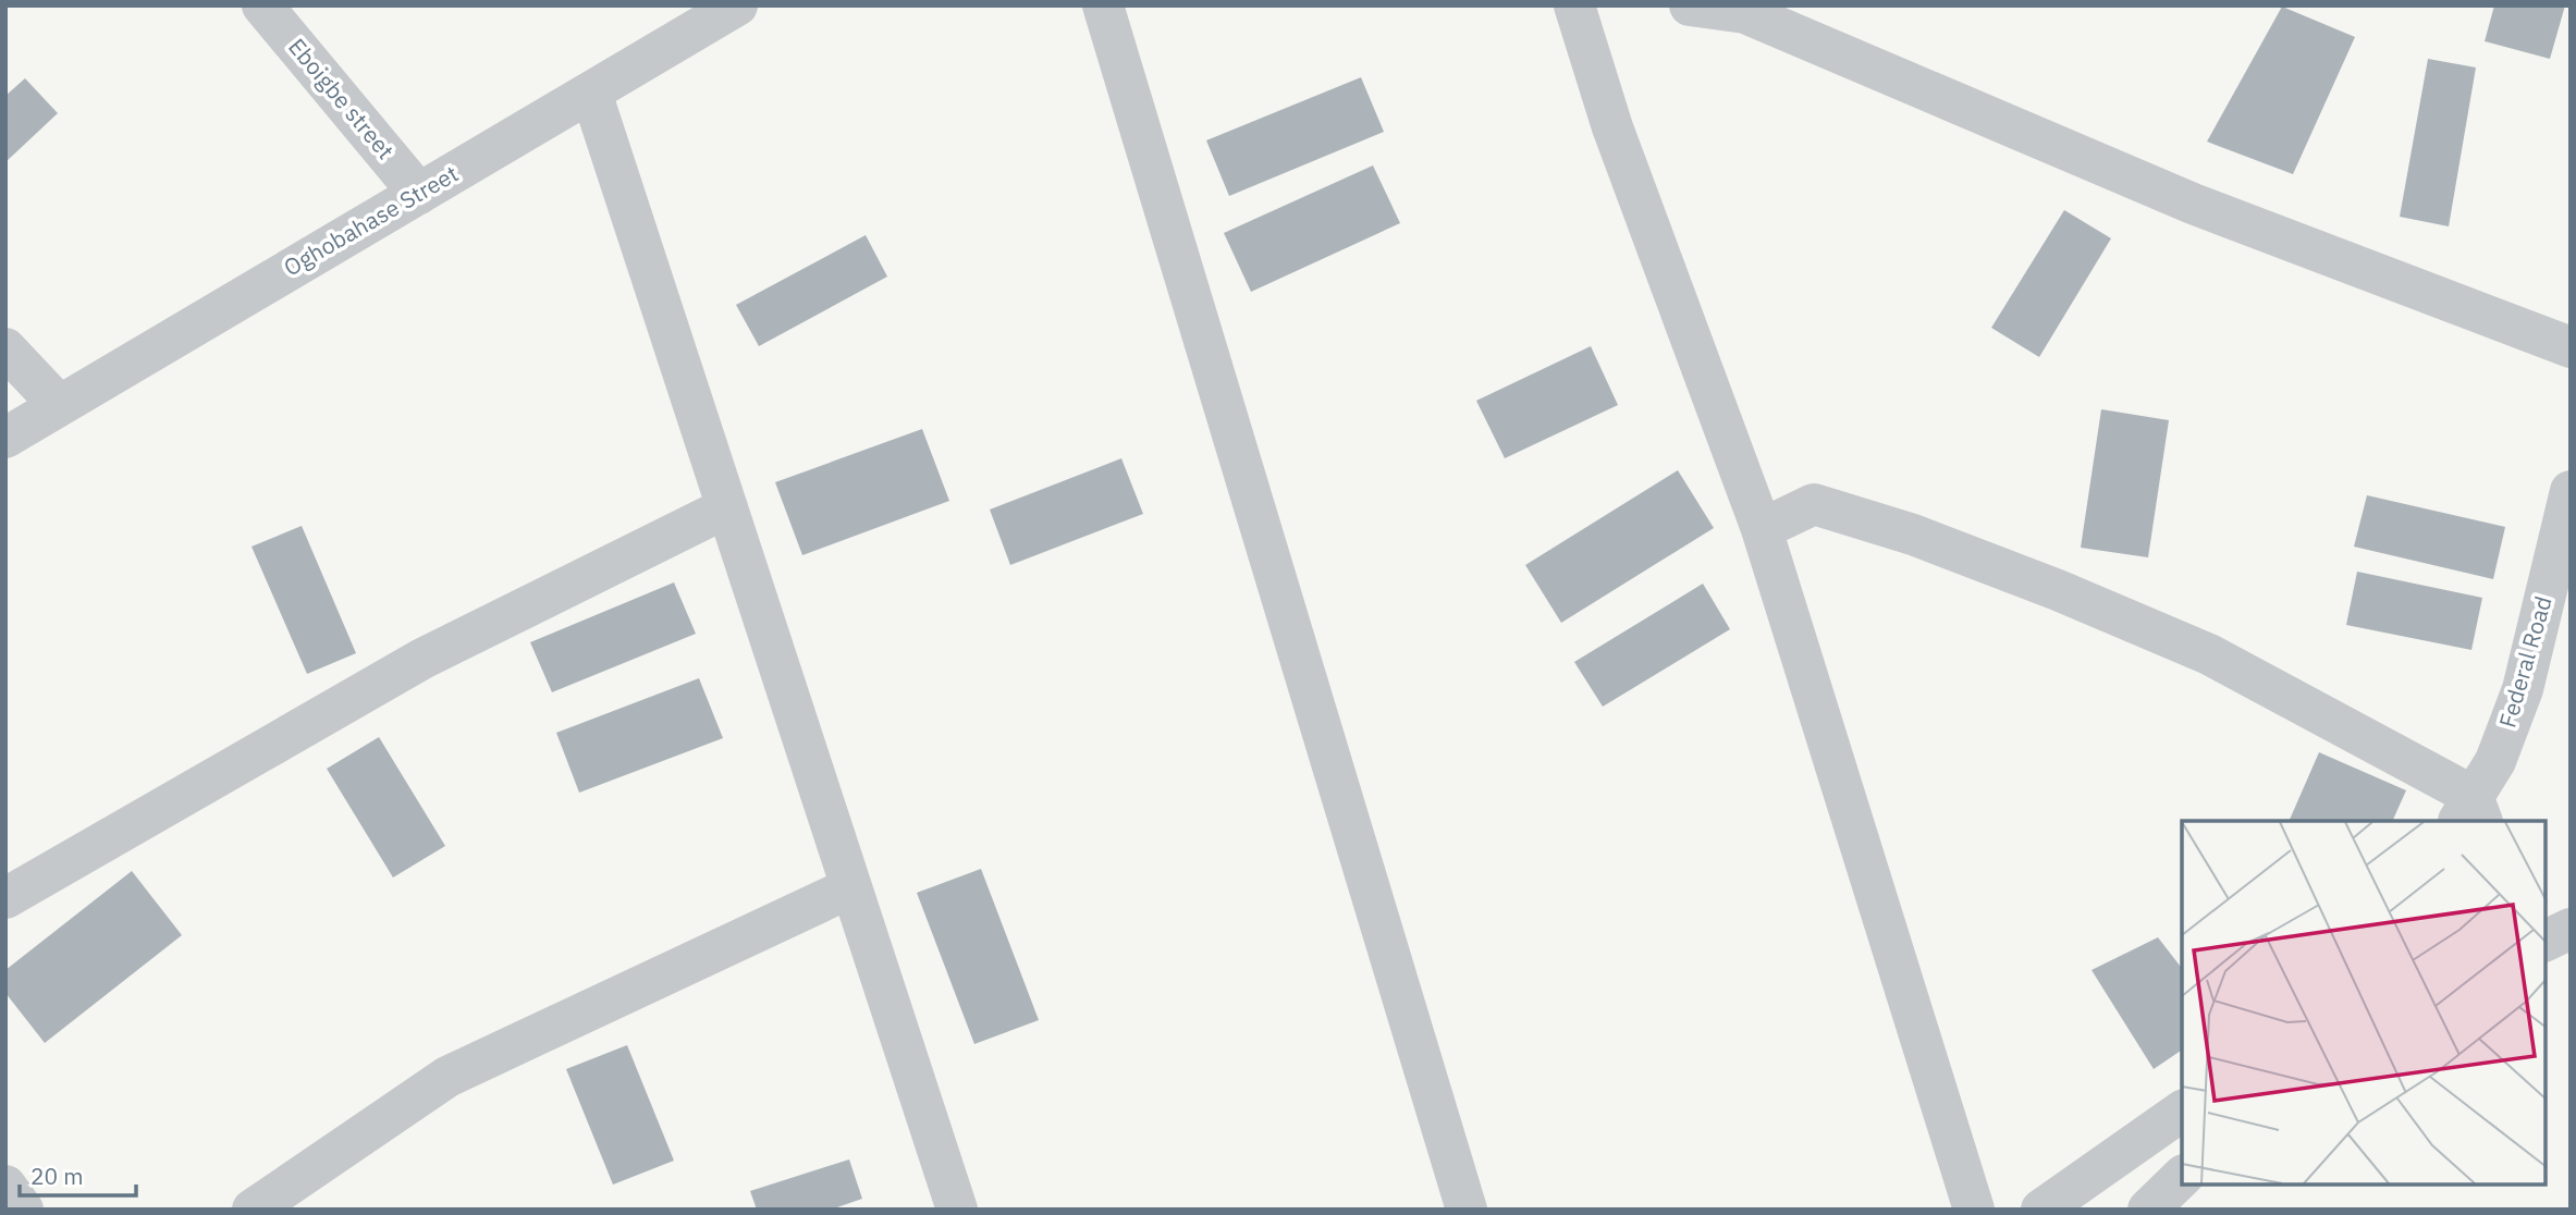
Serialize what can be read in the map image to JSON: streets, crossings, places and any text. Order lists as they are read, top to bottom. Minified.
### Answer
{"streets":{"street":["Eboigbe street","Oghobahase Street","Federal Road"]},"crossings":[["Eboigbe street","Oghobahase Street"]],"scale_bar":"20 m"}
